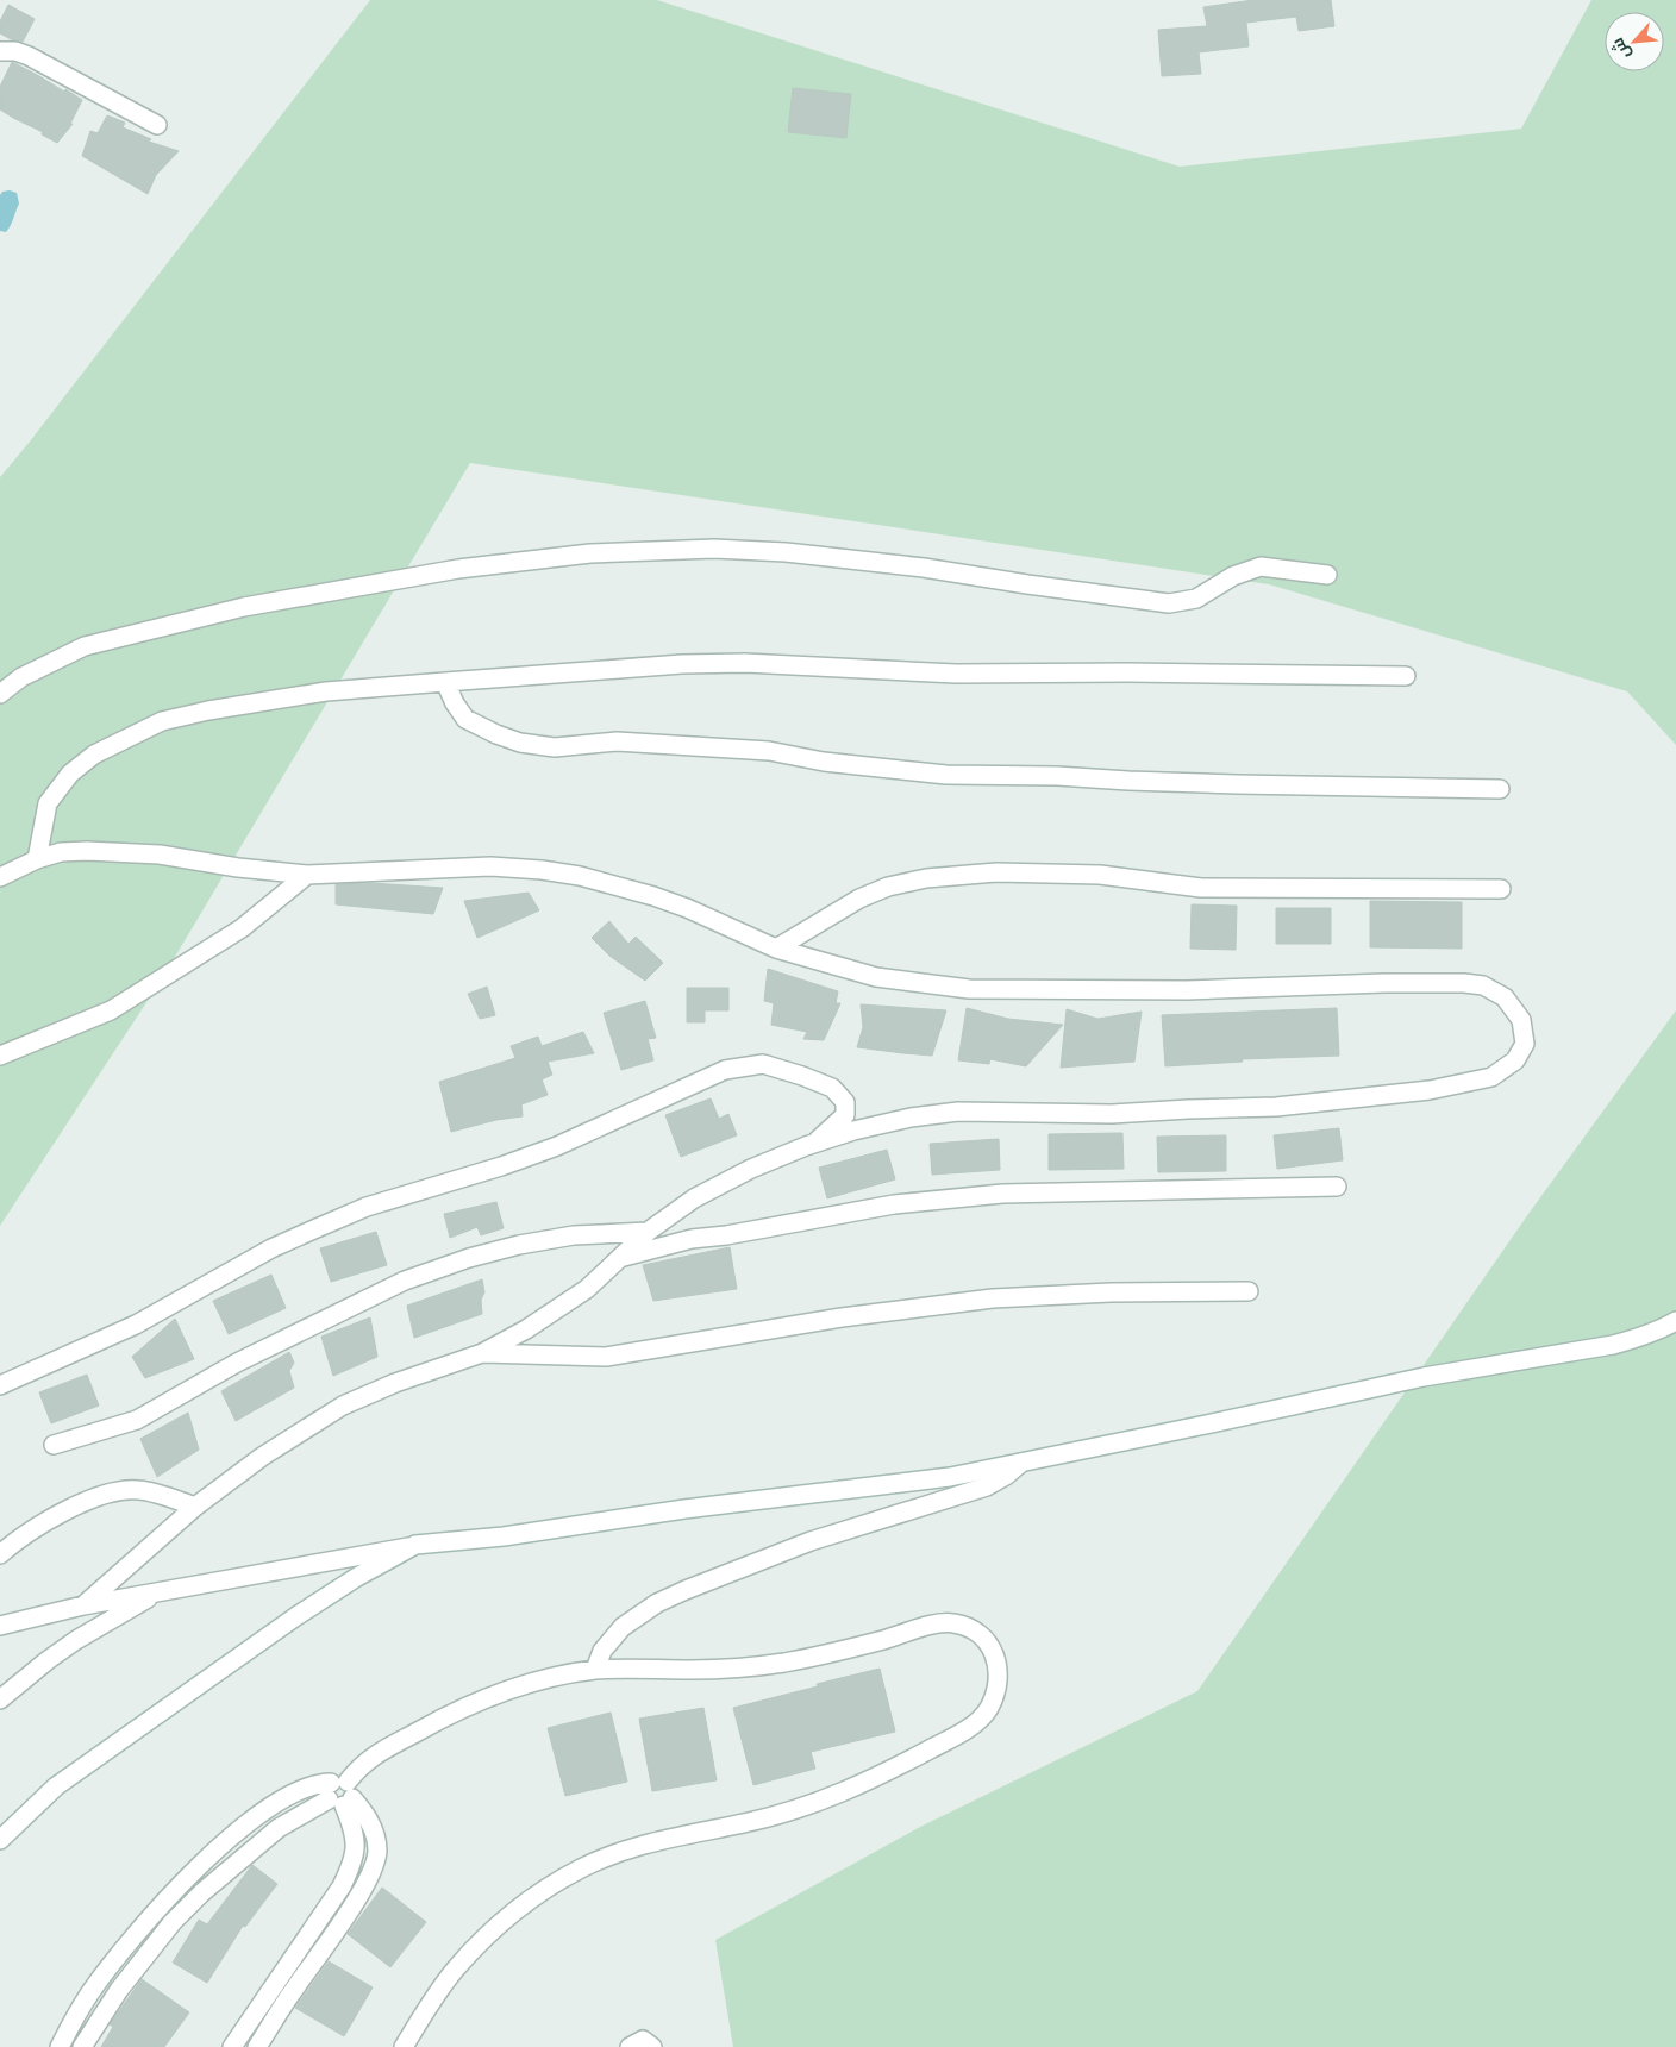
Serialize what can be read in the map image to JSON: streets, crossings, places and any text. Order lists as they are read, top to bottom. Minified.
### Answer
{"north":"bottom left"}
